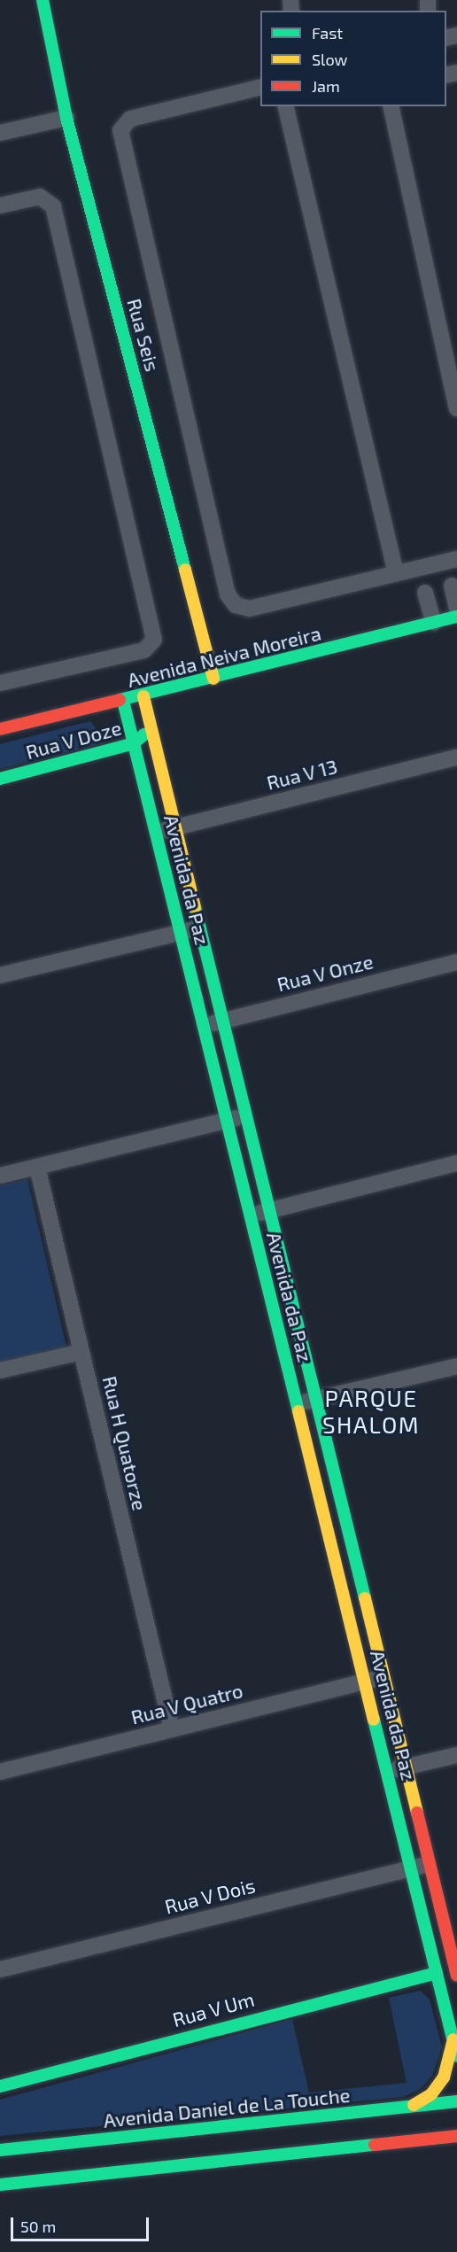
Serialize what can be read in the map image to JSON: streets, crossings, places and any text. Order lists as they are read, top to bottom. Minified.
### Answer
{"streets":{"street":["Rua Seis","Avenida Neiva Moreira","Rua V Doze","Rua V 13","Avenida da Paz","Rua V Onze","Rua H Quatorze","Rua V Quatro","Rua V Dois","Rua V Um","Avenida Daniel de La Touche"]},"crossings":[["Rua Seis","Avenida Neiva Moreira"],["Avenida Neiva Moreira","Avenida da Paz"],["Rua V Doze","Avenida da Paz"],["Rua V 13","Avenida da Paz"],["Avenida da Paz","Rua V Onze"],["Avenida da Paz","Rua V Quatro"],["Avenida da Paz","Rua V Dois"],["Avenida da Paz","Rua V Um"],["Rua H Quatorze","Rua V Quatro"]],"districts":["PARQUE SHALOM"],"legend":["Fast","Slow","Jam"],"scale_bar":"50 m"}
